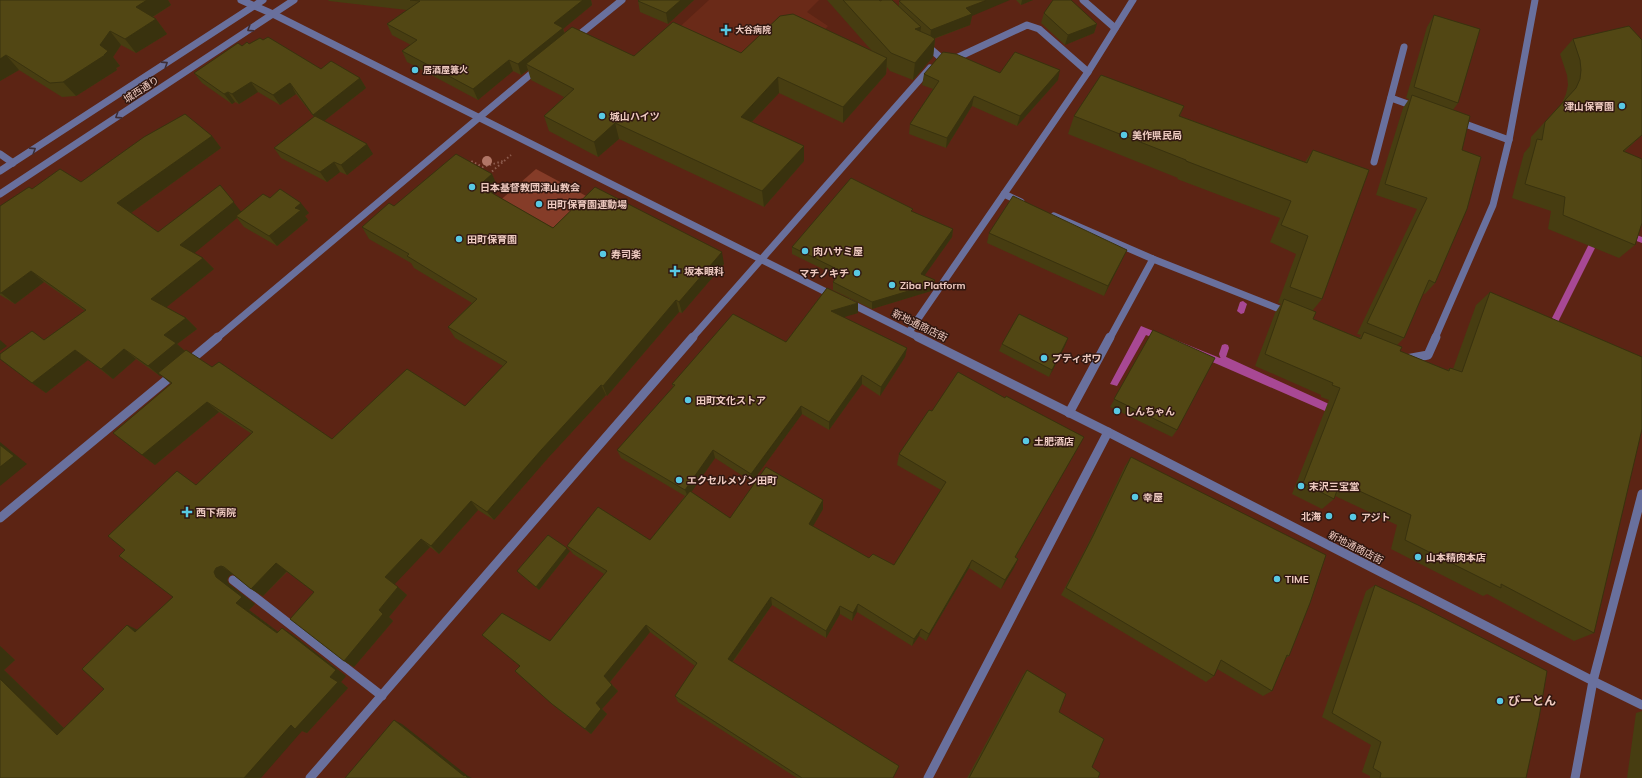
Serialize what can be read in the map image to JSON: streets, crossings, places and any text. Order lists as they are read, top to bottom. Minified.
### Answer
{"streets":{"street":["城西通り","新地通商店街"]},"crossings":[["城西通り","新地通商店街"]],"places":{"health":["大谷病院","坂本眼科","西下病院"],"other":["居酒屋篝火","津山保育園","城山ハイツ","美作県民局","日本基督教団津山教会","田町保育園運動場","田町保育園","肉ハサミ屋","寿司楽","マチノキチ","Ziba Platform","プティポワ","田町文化ストア","しんちゃん","土肥酒店","エクセルメゾン田町","末沢三宝堂","幸屋","北海","アジト","山本精肉本店","TIME","びーとん"]}}
